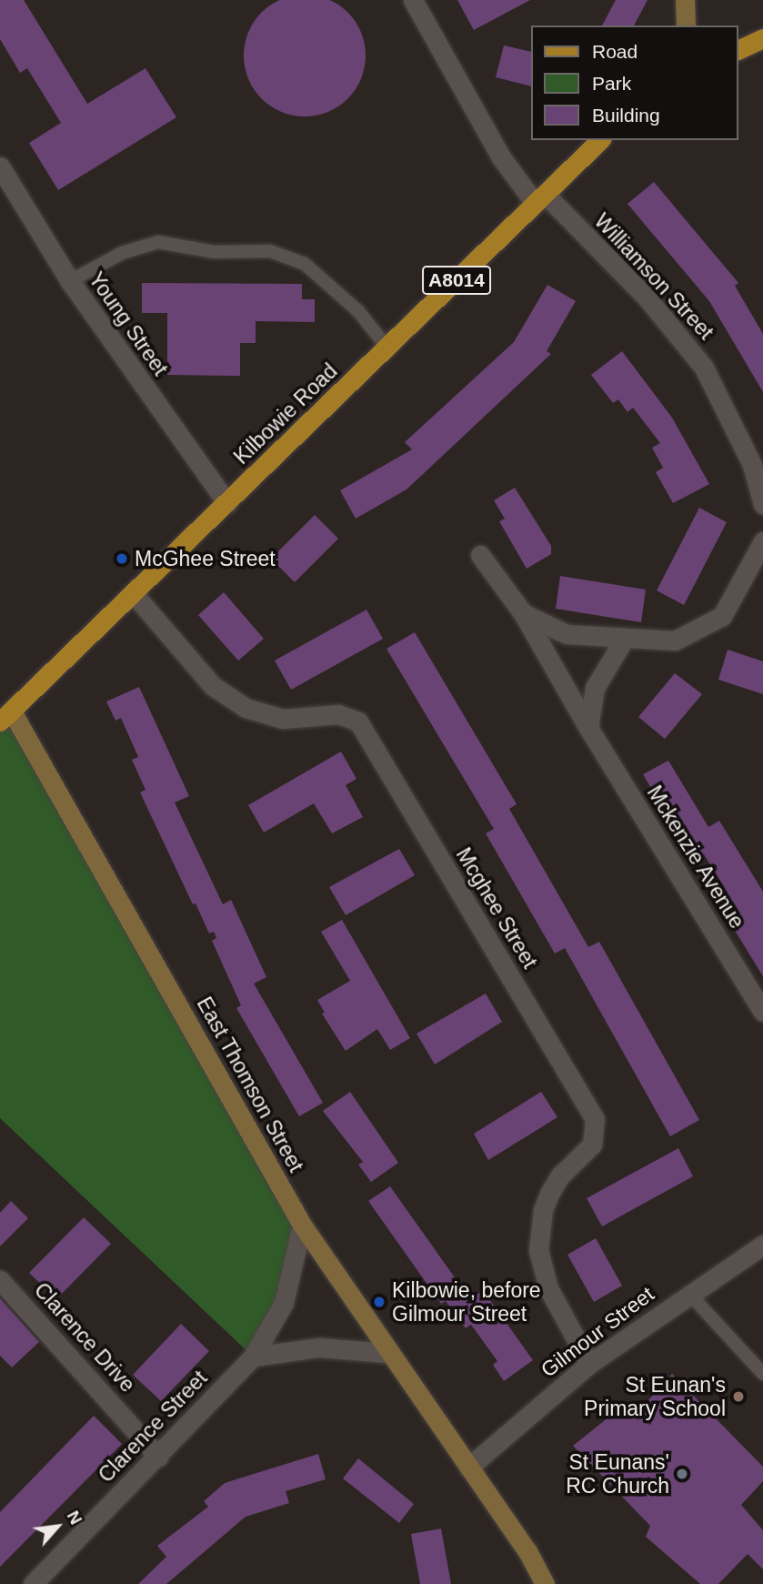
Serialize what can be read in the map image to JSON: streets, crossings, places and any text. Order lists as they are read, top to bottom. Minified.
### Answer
{"streets":{"main road":["A8014","Kilbowie Road"],"street":["Williamson Street","Young Street","Mckenzie Avenue","Mcghee Street","East Thomson Street","Gilmour Street","Clarence Drive","Clarence Street"]},"crossings":[["Williamson Street","Kilbowie Road"],["Young Street","Kilbowie Road"],["Kilbowie Road","Mcghee Street"],["Kilbowie Road","East Thomson Street"],["Mcghee Street","Gilmour Street"],["East Thomson Street","Gilmour Street"],["East Thomson Street","Clarence Street"],["Clarence Drive","Clarence Street"]],"places":["McGhee Street","Kilbowie, before Gilmour Street","St Eunan's Primary School","St Eunans' RC Church"],"legend":["Road","Park","Building"],"north":"top right"}
